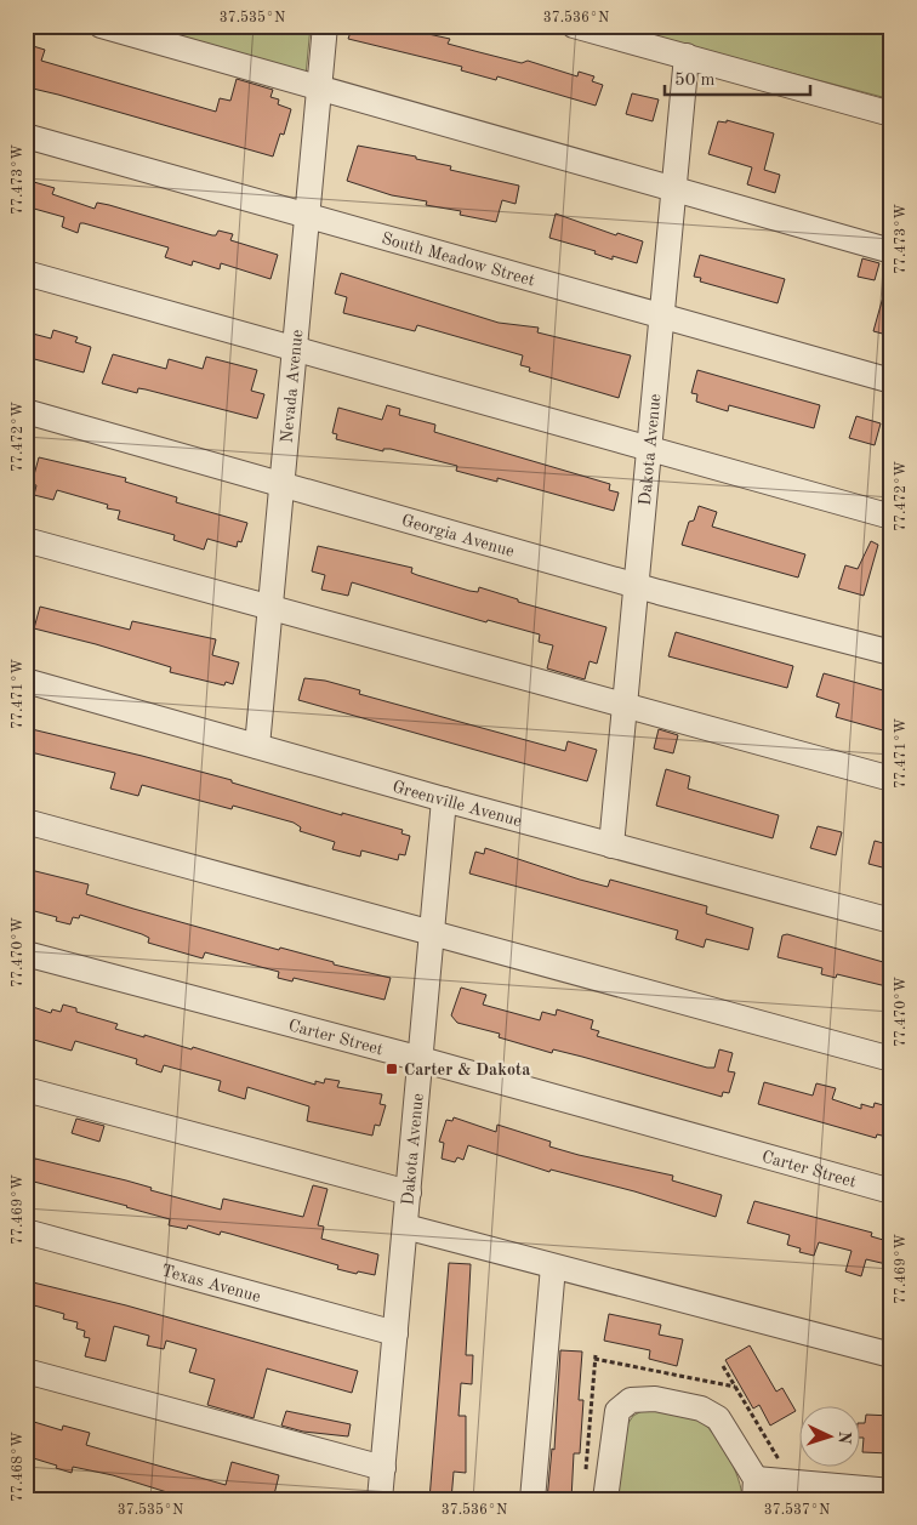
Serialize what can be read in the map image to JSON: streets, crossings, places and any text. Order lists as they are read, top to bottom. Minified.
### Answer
{"streets":{"street":["South Meadow Street","Nevada Avenue","Dakota Avenue","Georgia Avenue","Greenville Avenue","Carter Street","Texas Avenue"]},"crossings":[["South Meadow Street","Nevada Avenue"],["South Meadow Street","Dakota Avenue"],["Nevada Avenue","Georgia Avenue"],["Nevada Avenue","Greenville Avenue"],["Dakota Avenue","Georgia Avenue"],["Dakota Avenue","Greenville Avenue"],["Dakota Avenue","Carter Street"],["Dakota Avenue","Texas Avenue"]],"places":{"transit":["Carter & Dakota"]},"scale_bar":"50 m","north":"right","coordinates":["37.535°N","37.536°N","77.473°W","77.472°W","77.471°W","77.470°W","77.469°W","77.468°W","37.537°N"]}
